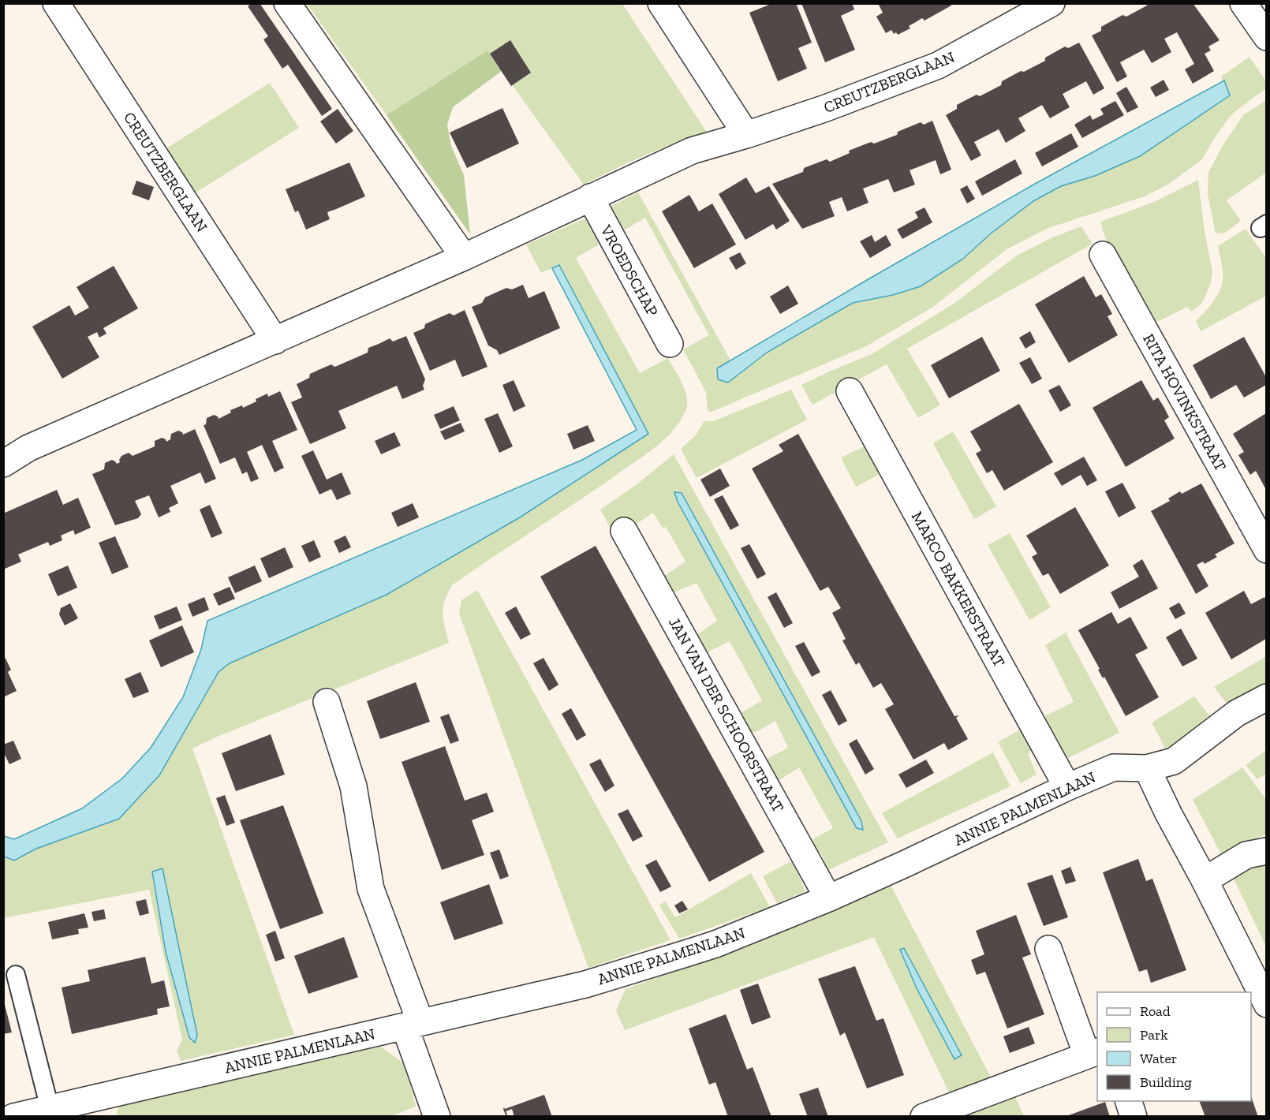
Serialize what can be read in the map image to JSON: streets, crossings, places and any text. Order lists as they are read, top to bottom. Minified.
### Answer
{"streets":{"street":["CREUTZBERGLAAN","VROEDSCHAP","RITA HOVINKSTRAAT","MARCO BAKKERSTRAAT","JAN VAN DER SCHOORSTRAAT","ANNIE PALMENLAAN"]},"crossings":[["CREUTZBERGLAAN","VROEDSCHAP"],["MARCO BAKKERSTRAAT","ANNIE PALMENLAAN"],["JAN VAN DER SCHOORSTRAAT","ANNIE PALMENLAAN"]],"legend":["Road","Park","Water","Building"]}
